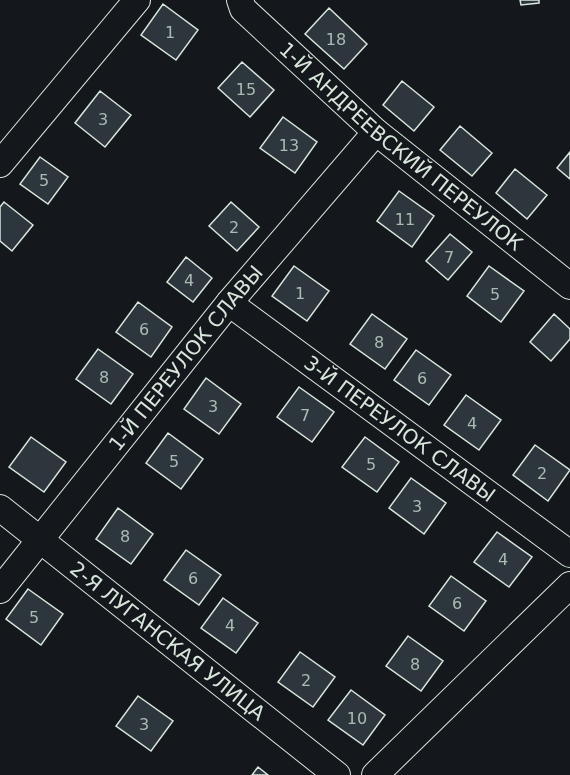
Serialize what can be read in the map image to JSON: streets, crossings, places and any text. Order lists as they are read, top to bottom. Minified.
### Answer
{"streets":{"street":["1-Й АНДРЕЕВСКИЙ ПЕРЕУЛОК","1-Й ПЕРЕУЛОК СЛАВЫ","3-Й ПЕРЕУЛОК СЛАВЫ","2-Я ЛУГАНСКАЯ УЛИЦА"]},"crossings":[["1-Й АНДРЕЕВСКИЙ ПЕРЕУЛОК","1-Й ПЕРЕУЛОК СЛАВЫ"],["1-Й ПЕРЕУЛОК СЛАВЫ","3-Й ПЕРЕУЛОК СЛАВЫ"],["1-Й ПЕРЕУЛОК СЛАВЫ","2-Я ЛУГАНСКАЯ УЛИЦА"]],"house_numbers":["1","18","15","3","13","5","11","2","7","4","1","5","6","8","8","6","3","7","4","5","5","2","3","8","4","6","6","5","4","8","2","10","3"]}
